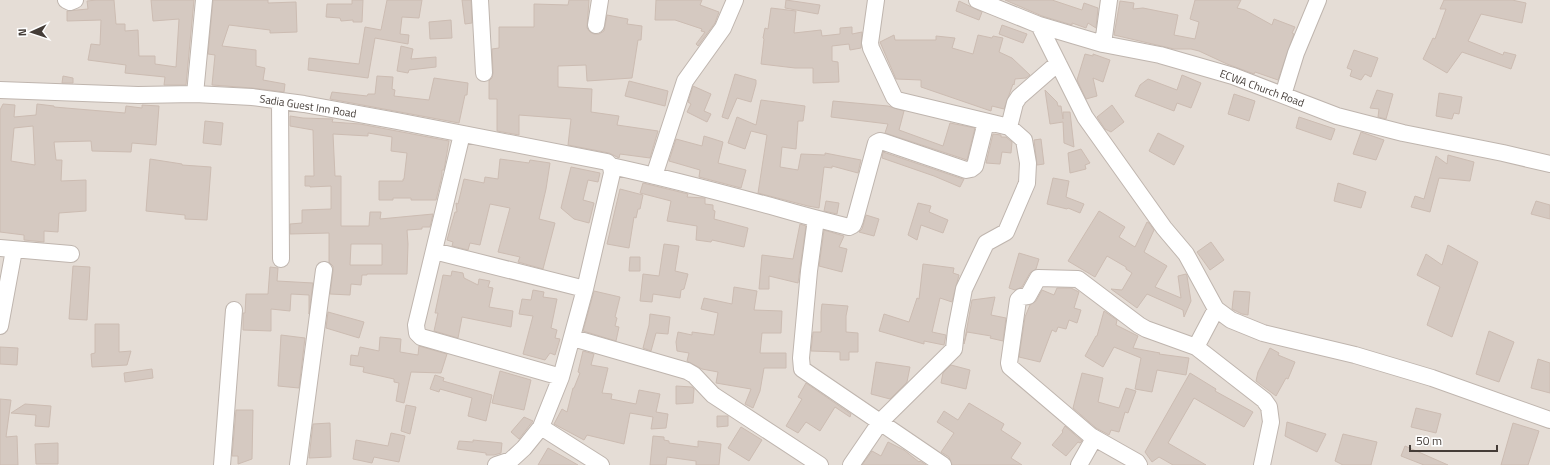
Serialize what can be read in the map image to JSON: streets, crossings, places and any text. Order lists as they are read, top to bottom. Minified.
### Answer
{"streets":{"street":["ECWA Church Road","Sadia Guest Inn Road"]},"scale_bar":"50 m","north":"left"}
